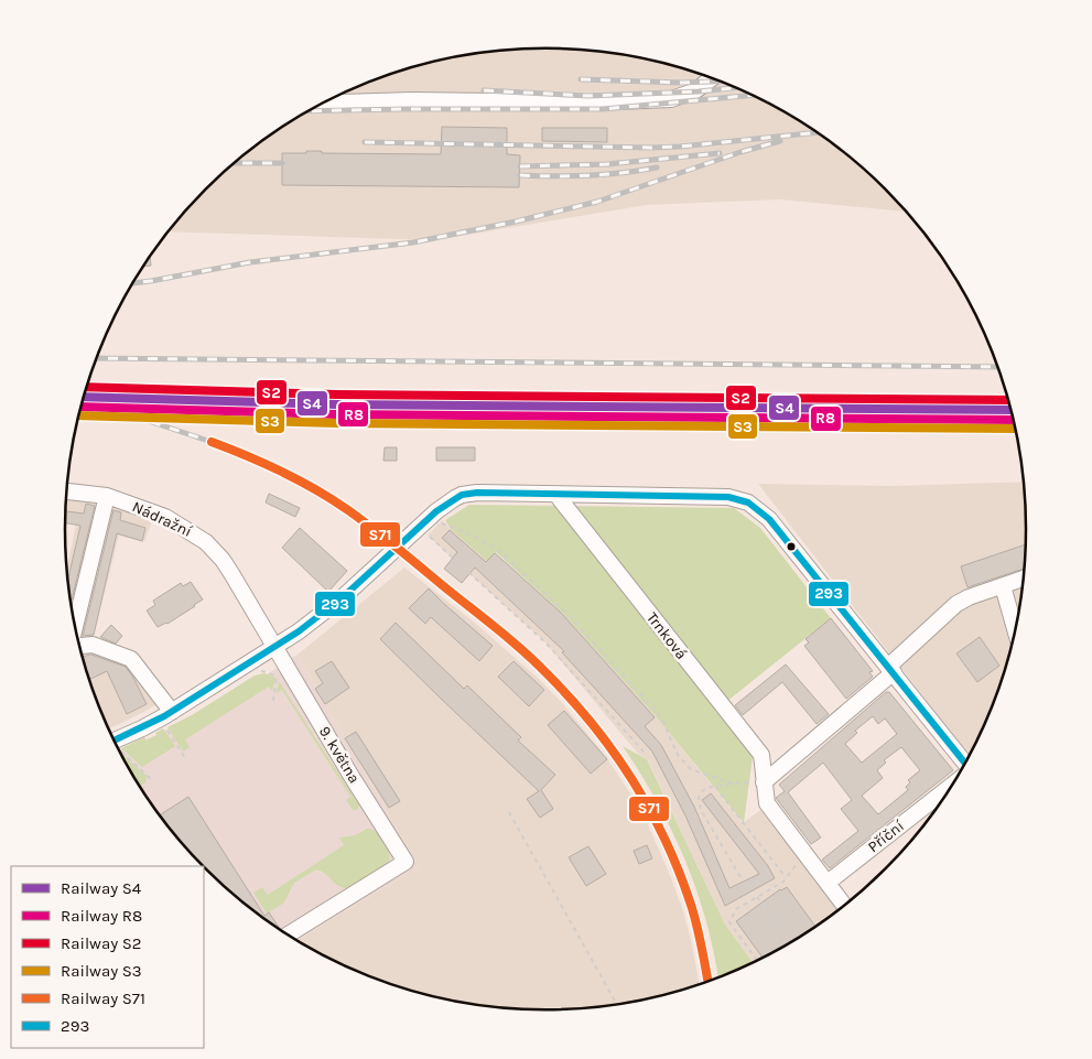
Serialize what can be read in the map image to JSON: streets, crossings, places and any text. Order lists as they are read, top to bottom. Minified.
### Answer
{"streets":{"street":["Nádražní","Trnková","9. května","Příční"]},"crossings":[["Nádražní","9. května"],["Trnková","Příční"]],"lines":["rail line S2","rail line S4","rail line R8","rail line S3","rail line S71","transit line 293"],"legend":["Railway S4","Railway R8","Railway S2","Railway S3","Railway S71","293"]}
